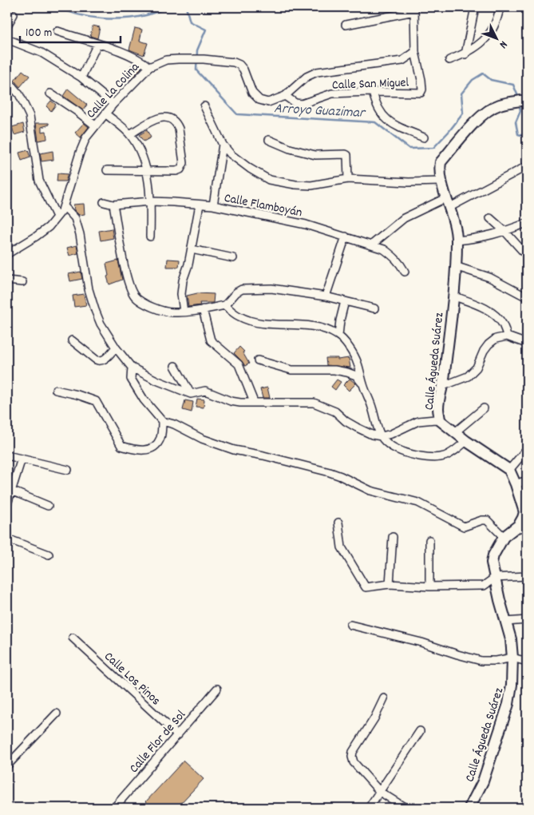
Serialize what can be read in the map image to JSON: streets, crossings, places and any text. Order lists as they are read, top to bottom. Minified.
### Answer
{"streets":{"street":["Calle San Miguel","Calle La Colina","Calle Flamboyán","Calle Águeda Suárez","Calle Los Pinos","Calle Flor de Sol"]},"crossings":[["Calle San Miguel","Calle La Colina"],["Calle Los Pinos","Calle Flor de Sol"]],"water":["Arroyo Guazimar"],"scale_bar":"100 m","north":"bottom right"}
